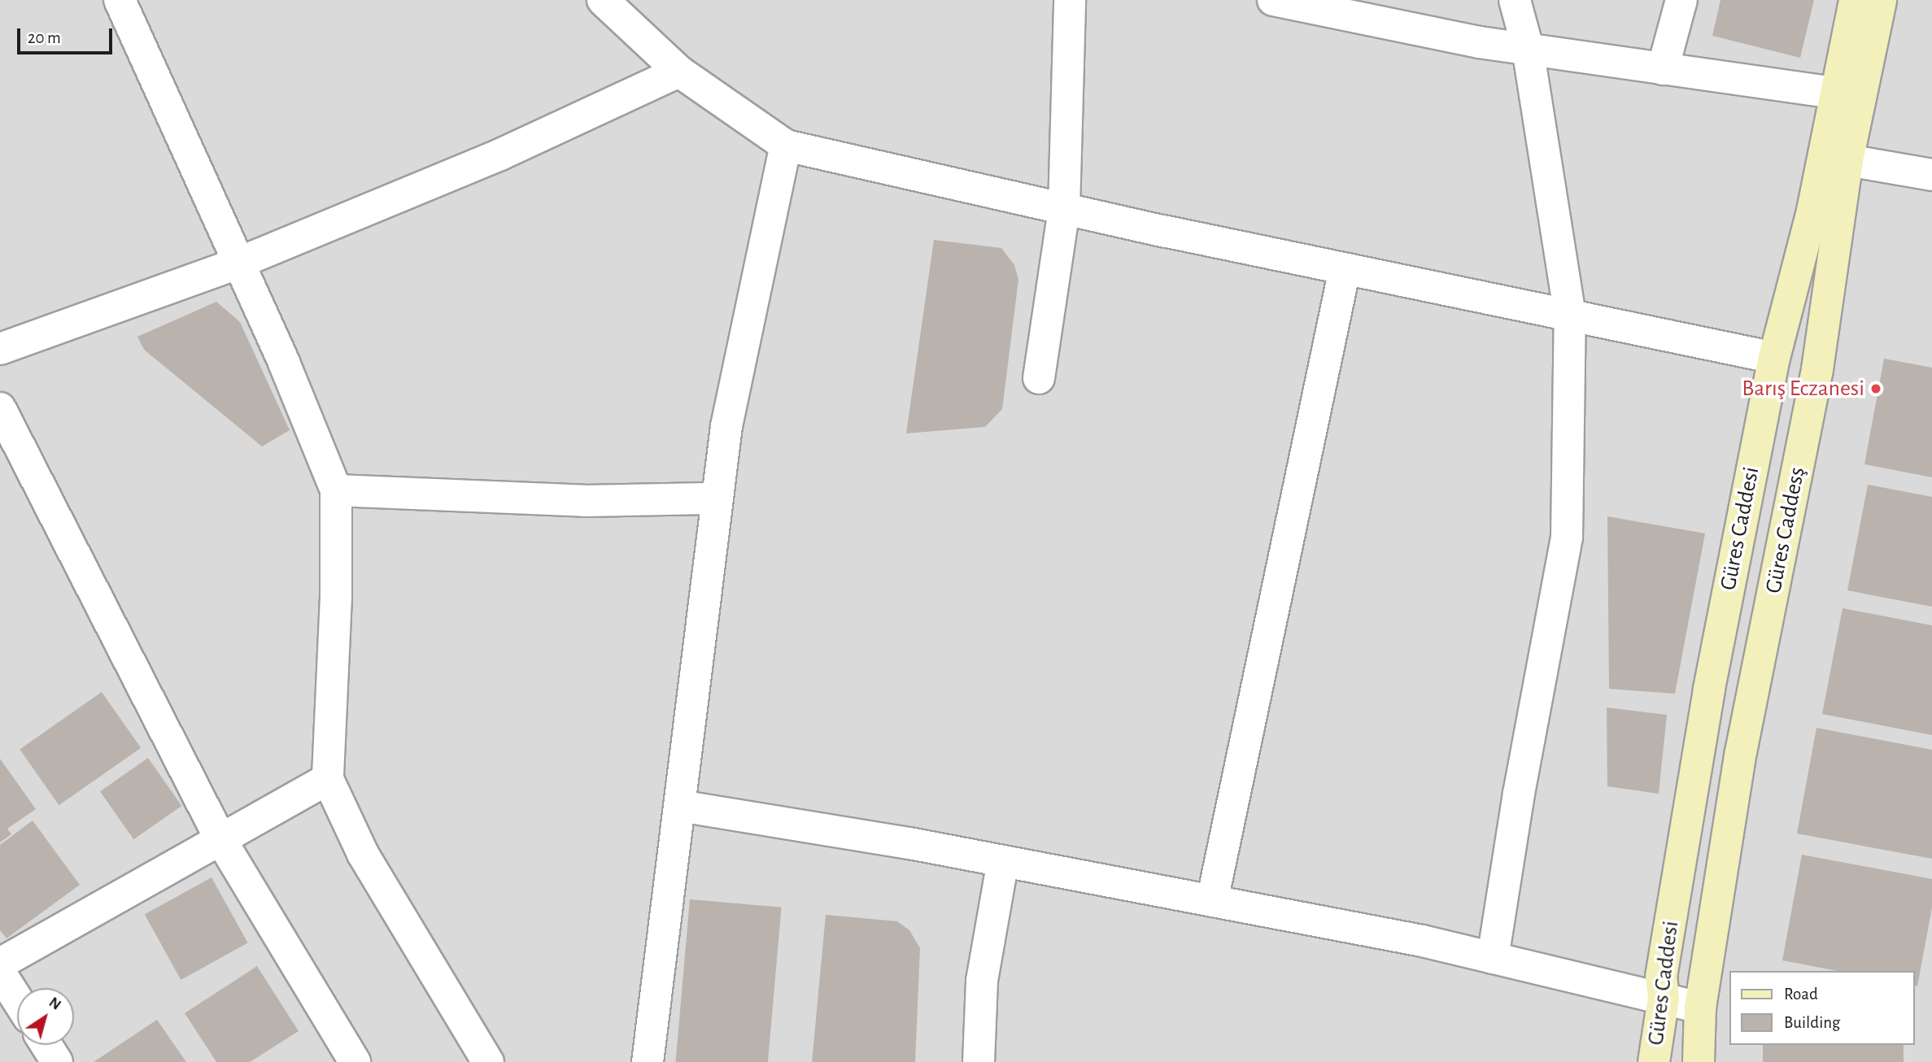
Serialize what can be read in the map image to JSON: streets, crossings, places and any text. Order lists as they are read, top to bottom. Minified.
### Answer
{"streets":{"street":["Güres Caddesi","Güres Caddesş"]},"crossings":[["Güres Caddesi","Güres Caddesş"]],"places":["Barış Eczanesi"],"legend":["Road","Building"],"scale_bar":"20 m","north":"top right"}
